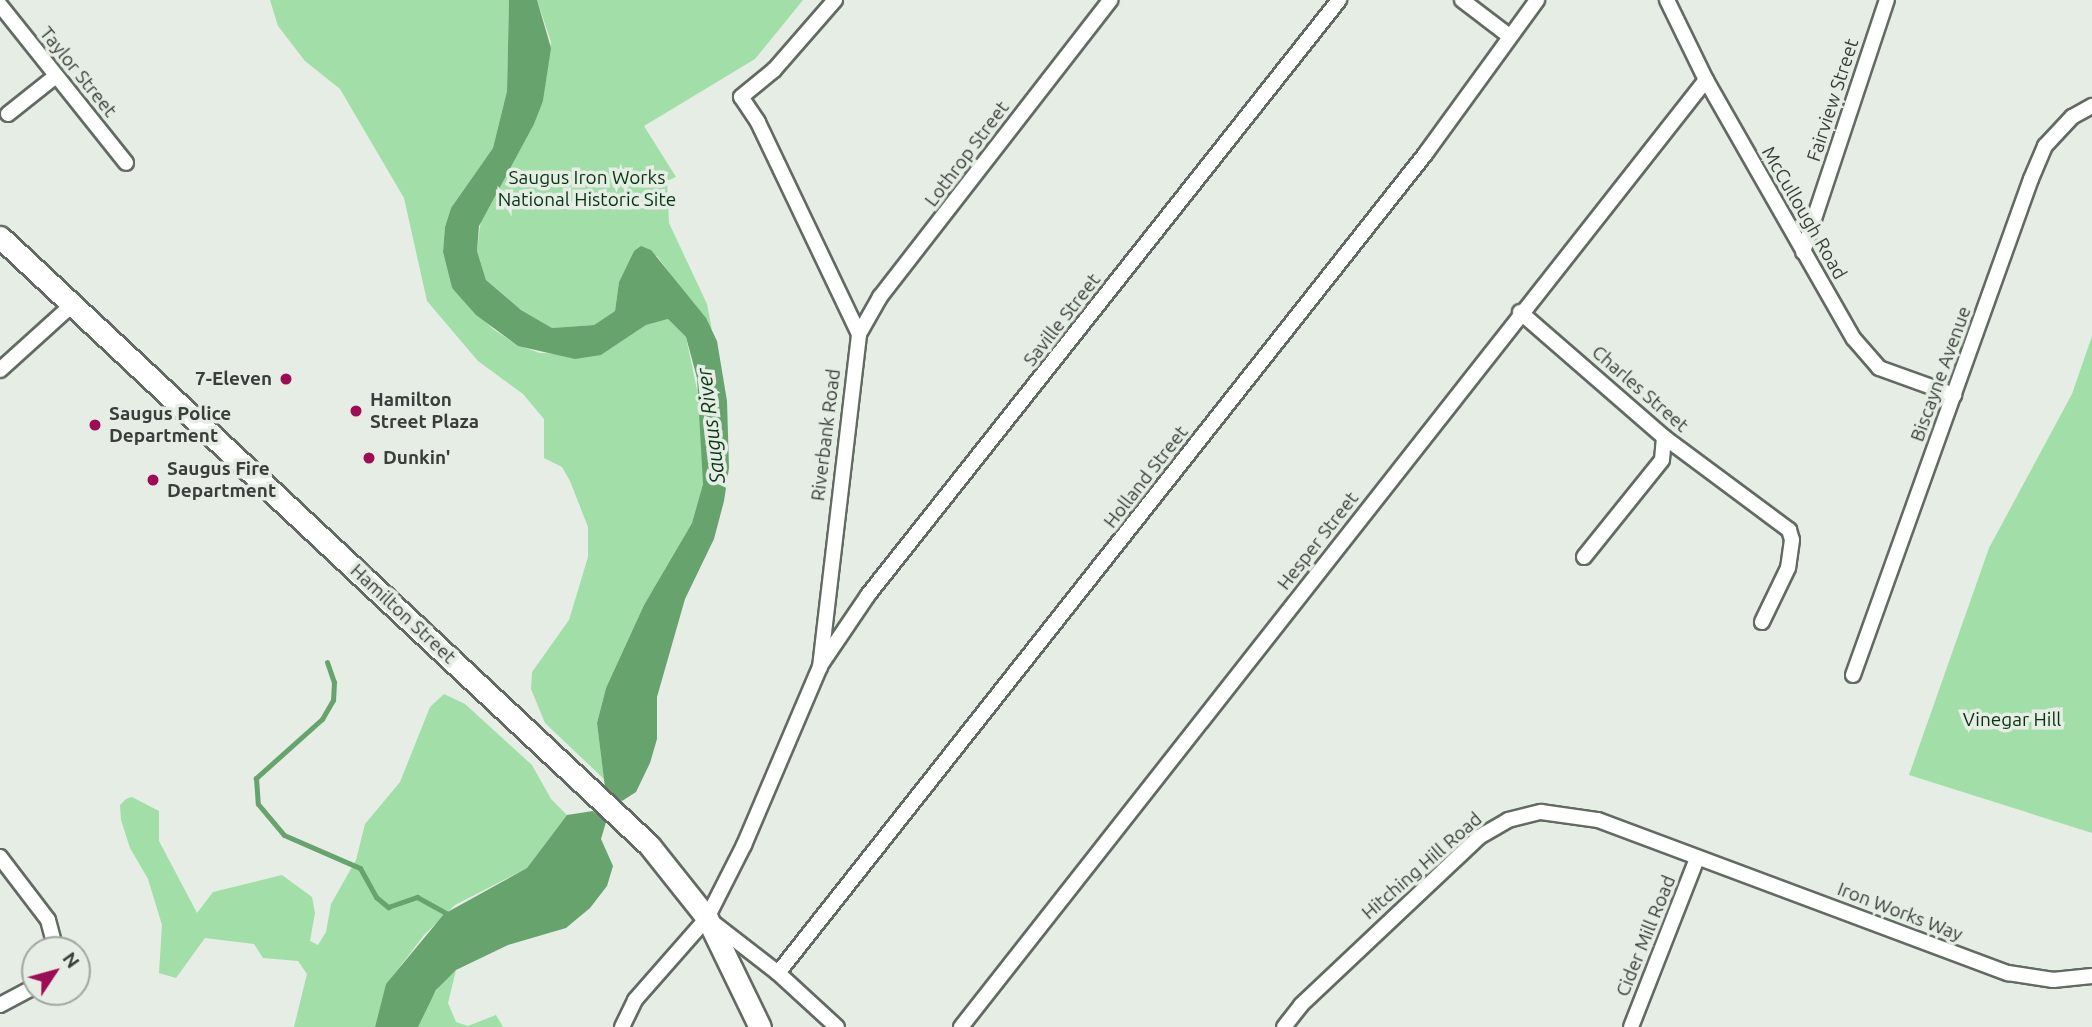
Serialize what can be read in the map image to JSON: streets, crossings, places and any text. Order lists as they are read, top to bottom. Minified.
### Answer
{"streets":{"main road":["Hamilton Street"],"street":["Taylor Street","Fairview Street","Lothrop Street","McCullough Road","Saville Street","Biscayne Avenue","Charles Street","Riverbank Road","Holland Street","Hesper Street","Hitching Hill Road","Iron Works Way","Cider Mill Road"]},"crossings":[["Fairview Street","McCullough Road"],["Lothrop Street","Riverbank Road"],["McCullough Road","Biscayne Avenue"],["McCullough Road","Hesper Street"],["Saville Street","Riverbank Road"],["Charles Street","Hesper Street"],["Riverbank Road","Hamilton Street"],["Hitching Hill Road","Iron Works Way"],["Hitching Hill Road","Cider Mill Road"],["Iron Works Way","Cider Mill Road"]],"water":["Saugus River"],"parks":["Saugus Iron Works National Historic Site","Vinegar Hill"],"places":["7-Eleven","Hamilton Street Plaza","Saugus Police Department","Dunkin'","Saugus Fire Department"],"north":"top right"}
